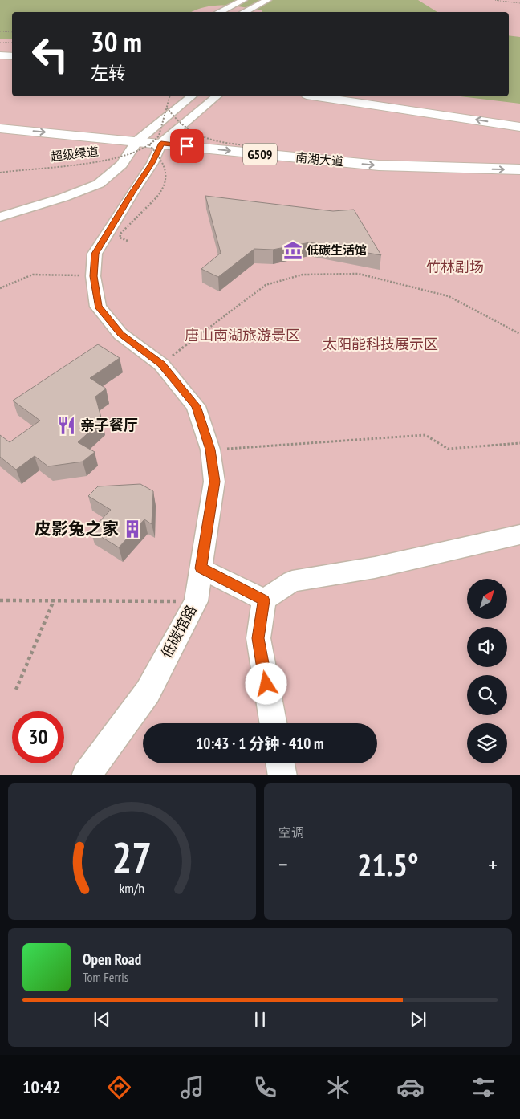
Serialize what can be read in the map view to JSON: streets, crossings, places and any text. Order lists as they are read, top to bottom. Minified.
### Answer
{"streets":{"highway":["G509","南湖大道"],"street":["低碳馆路"],"path":["超级绿道"]},"crossings":[["超级绿道","南湖大道"],["超级绿道","低碳馆路"],["南湖大道","低碳馆路"]],"parks":["竹林剧场","唐山南湖旅游景区","太阳能科技展示区"],"places":{"museum":["低碳生活馆"],"restaurant":["亲子餐厅"],"building":["皮影兔之家"]},"north":"top right","page":{"turn":["30 m","左转"],"limit":"30","trip":"10:43 · 1 分钟 · 410 m","tile":"空调","heat":["−","21.5°","+"],"song":["Open Road","Tom Ferris"],"tabs":"10:42","gauge":["27","km/h"]}}
